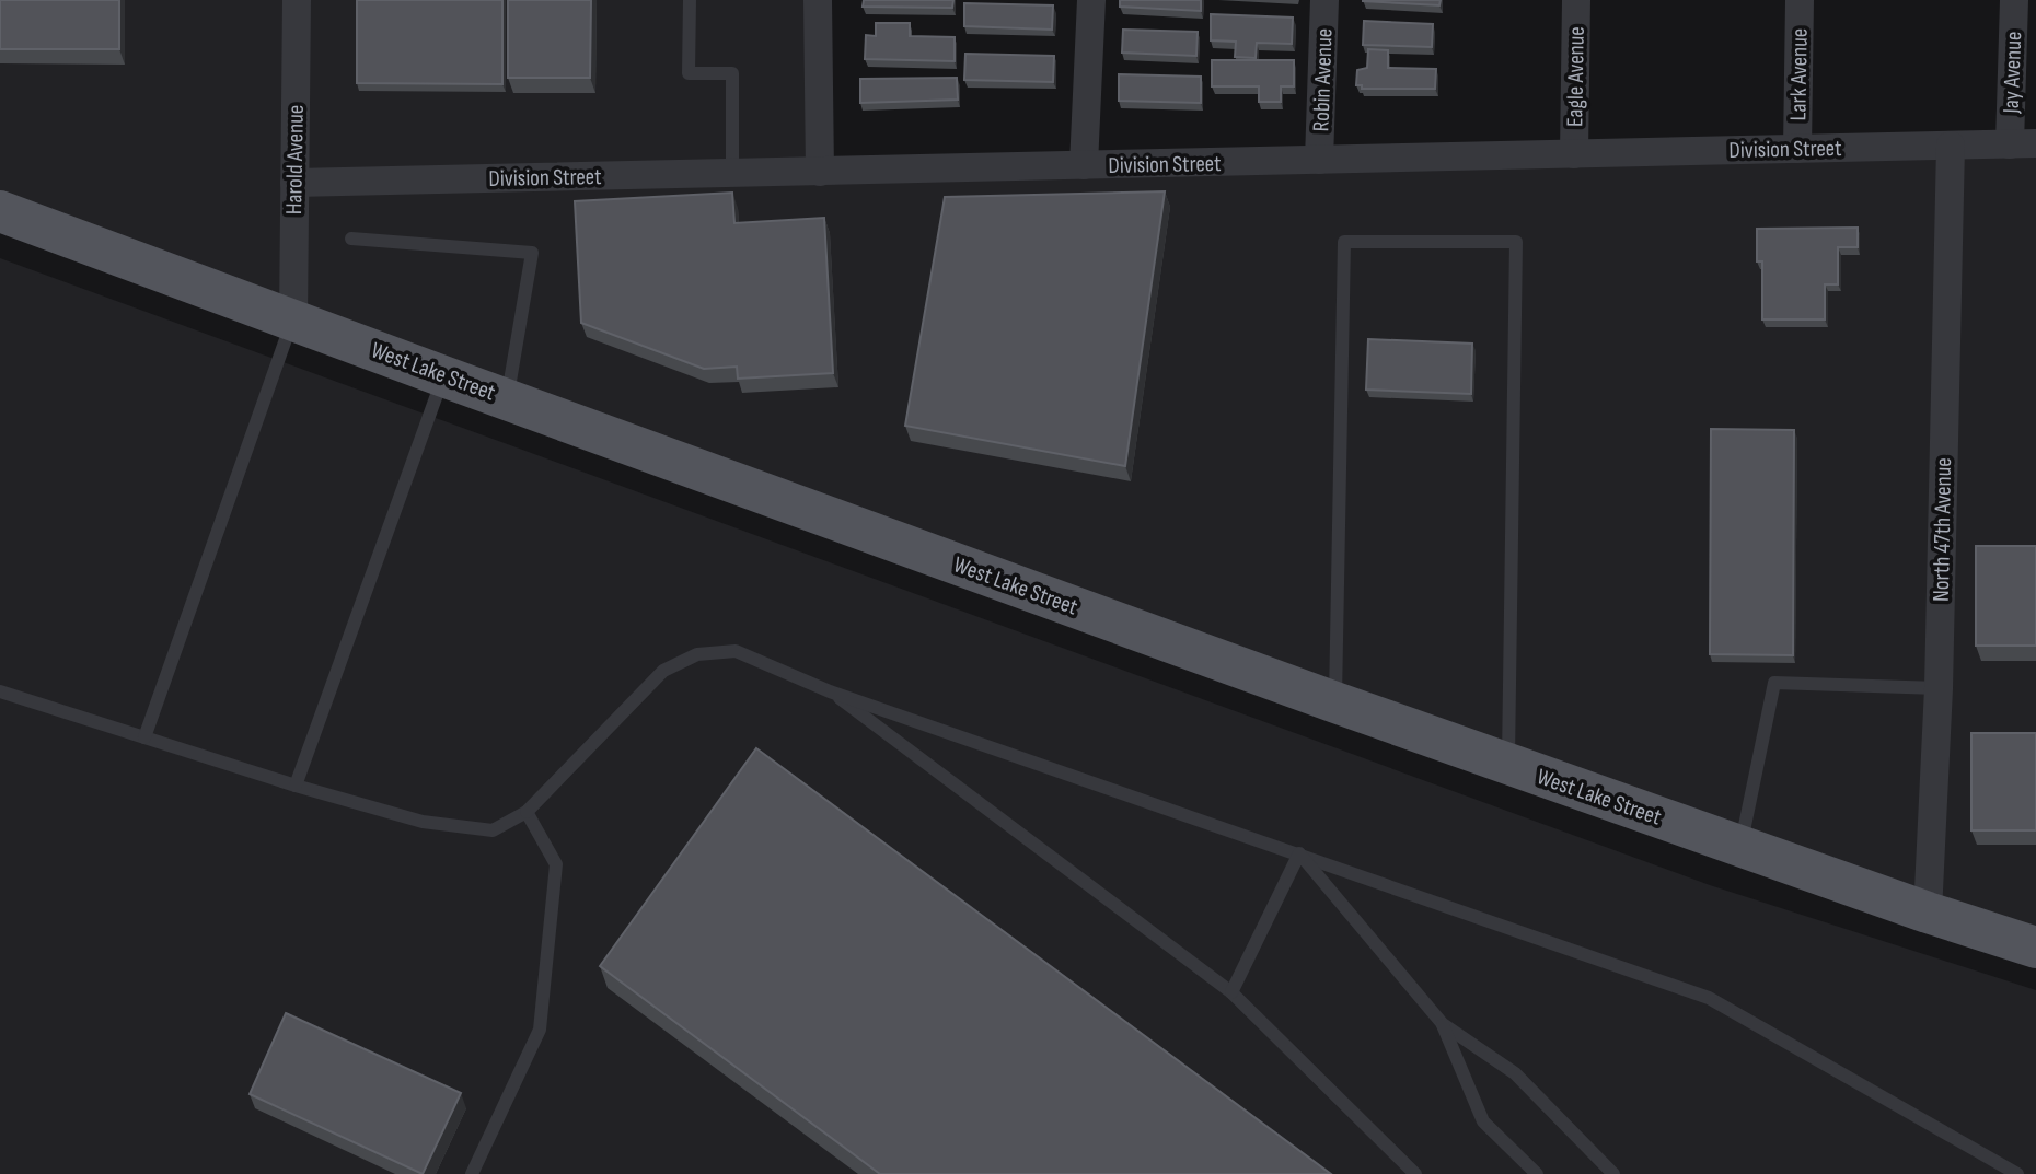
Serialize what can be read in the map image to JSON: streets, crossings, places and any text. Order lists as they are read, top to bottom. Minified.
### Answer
{"streets":{"main road":["West Lake Street"],"street":["Jay Avenue","Lark Avenue","Eagle Avenue","Robin Avenue","Division Street","Harold Avenue","North 47th Avenue"]},"crossings":[["Jay Avenue","Division Street"],["Lark Avenue","Division Street"],["Eagle Avenue","Division Street"],["Robin Avenue","Division Street"],["Division Street","Harold Avenue"],["Division Street","North 47th Avenue"],["Harold Avenue","West Lake Street"],["West Lake Street","North 47th Avenue"]]}
